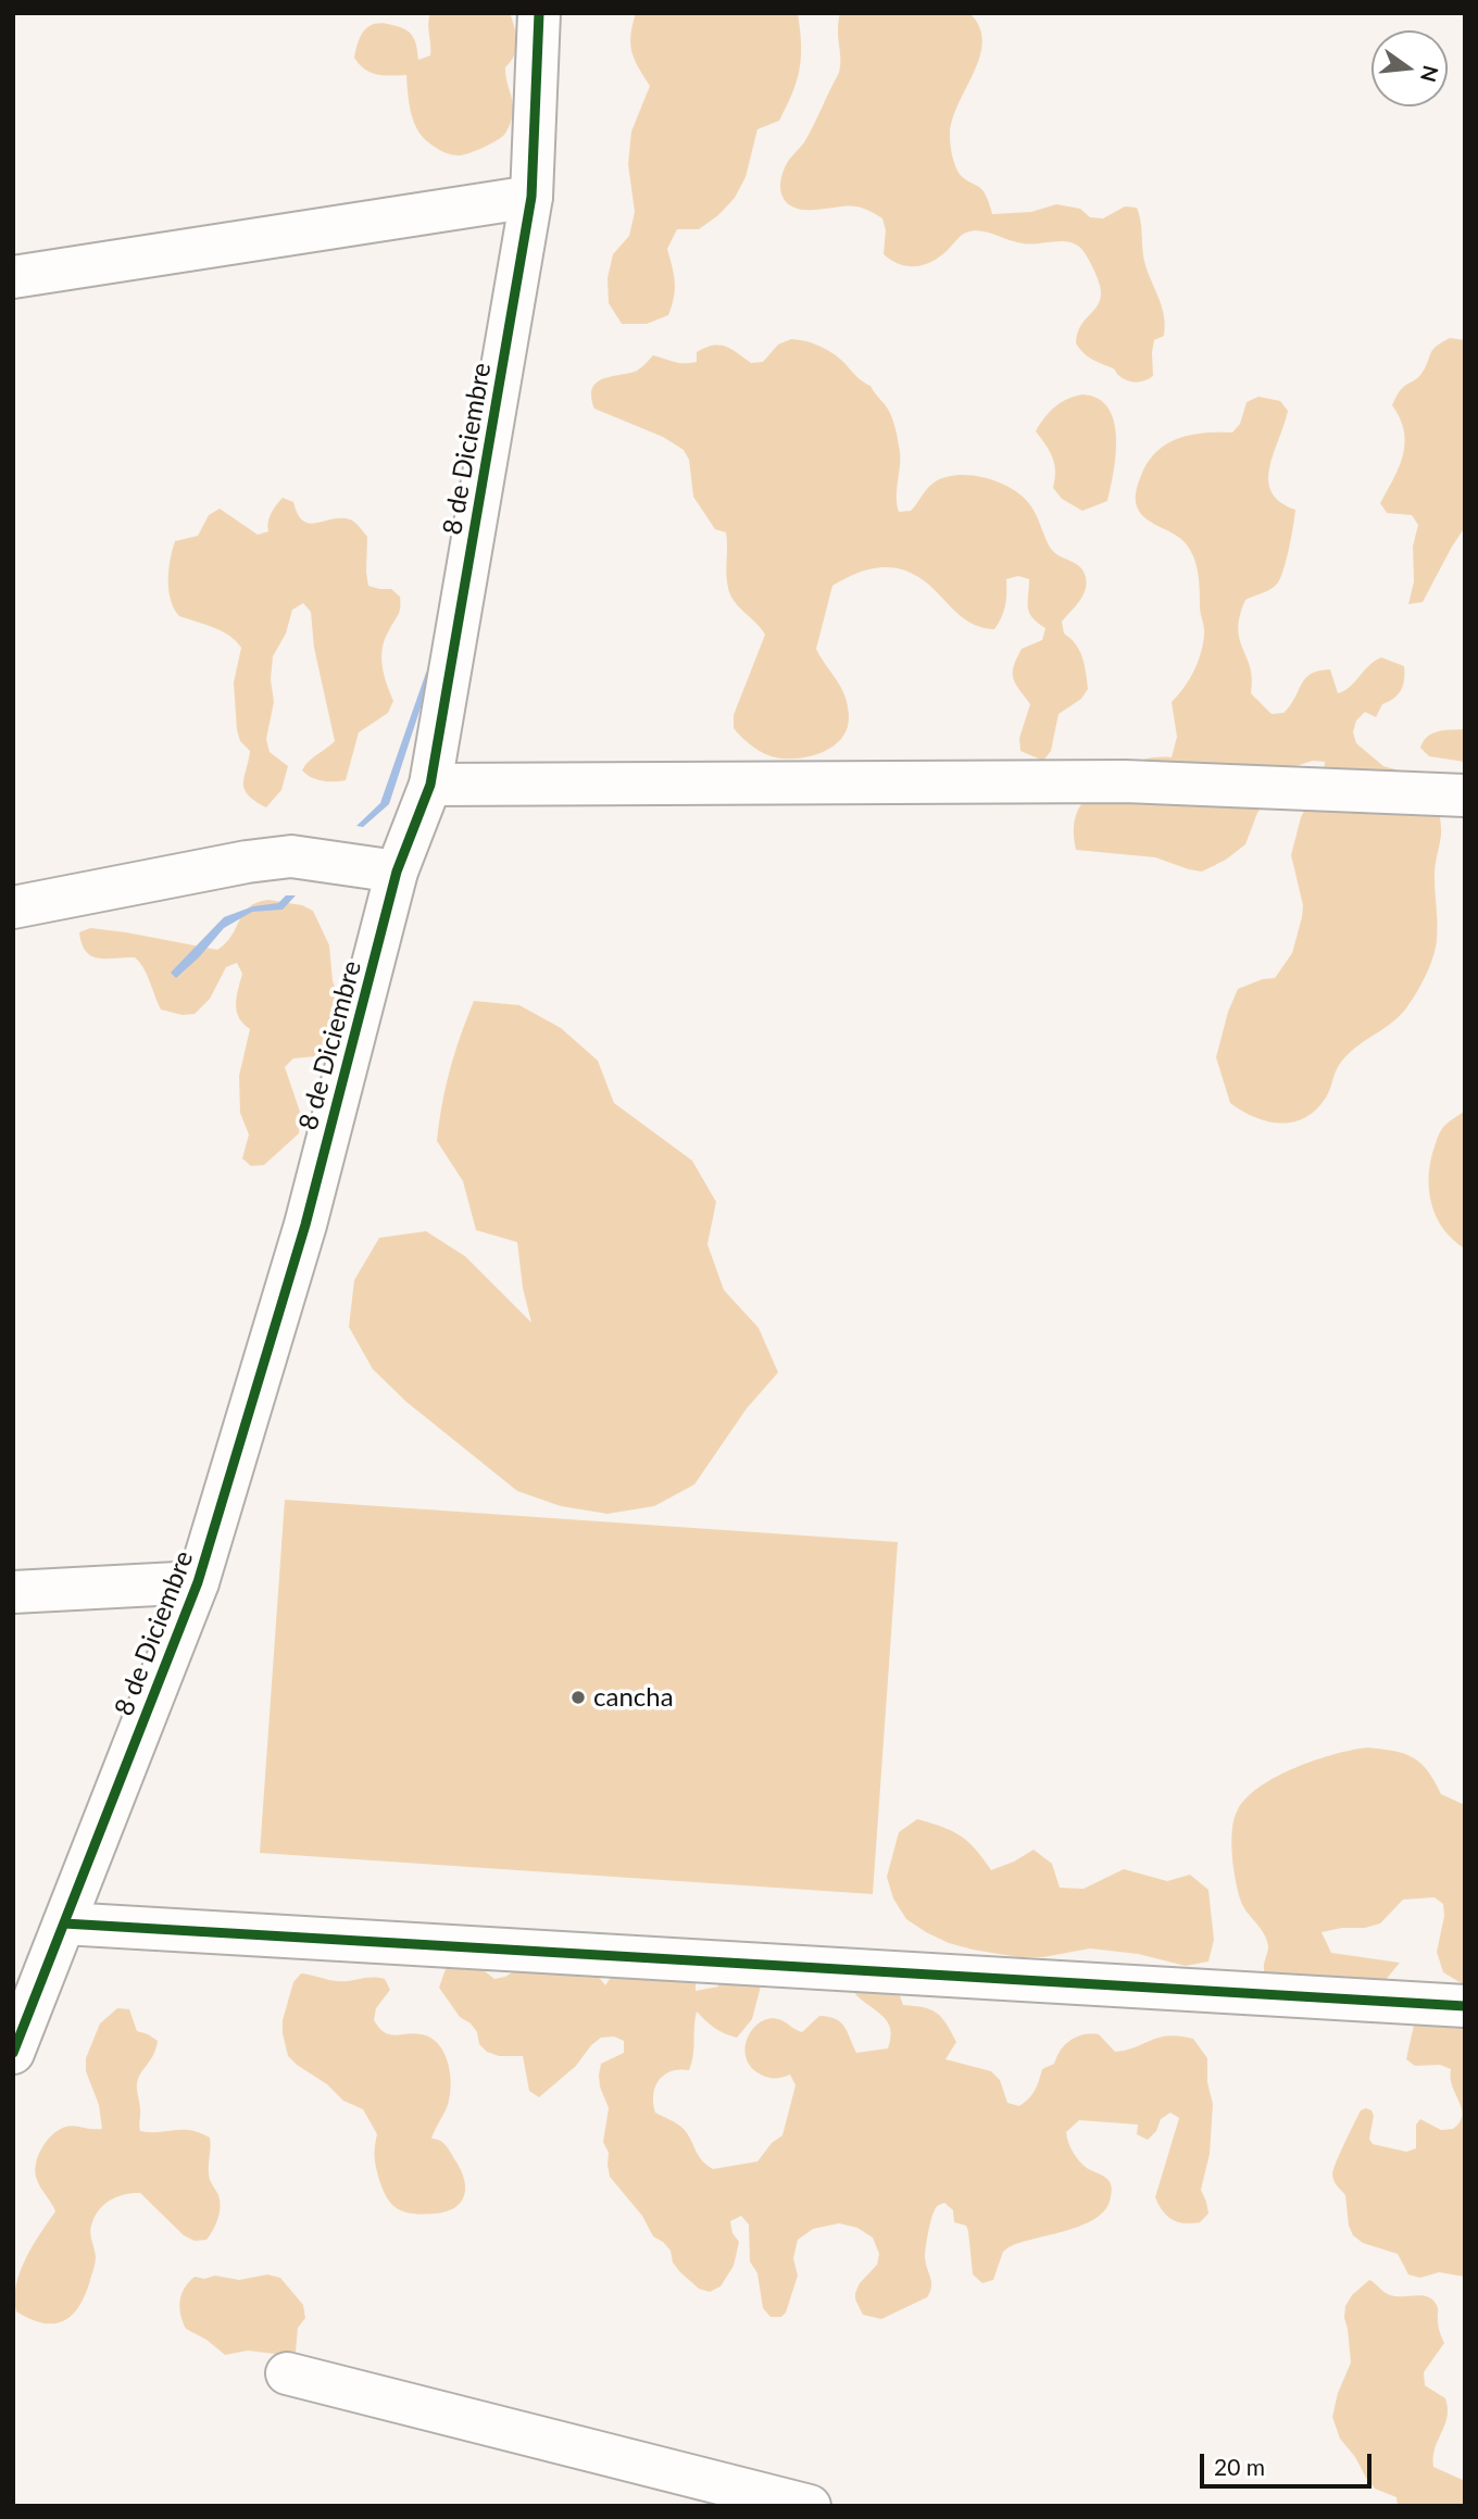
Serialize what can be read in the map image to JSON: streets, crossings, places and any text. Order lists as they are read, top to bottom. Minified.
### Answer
{"streets":{"street":["8 de Diciembre"]},"places":["cancha"],"scale_bar":"20 m","north":"right"}
